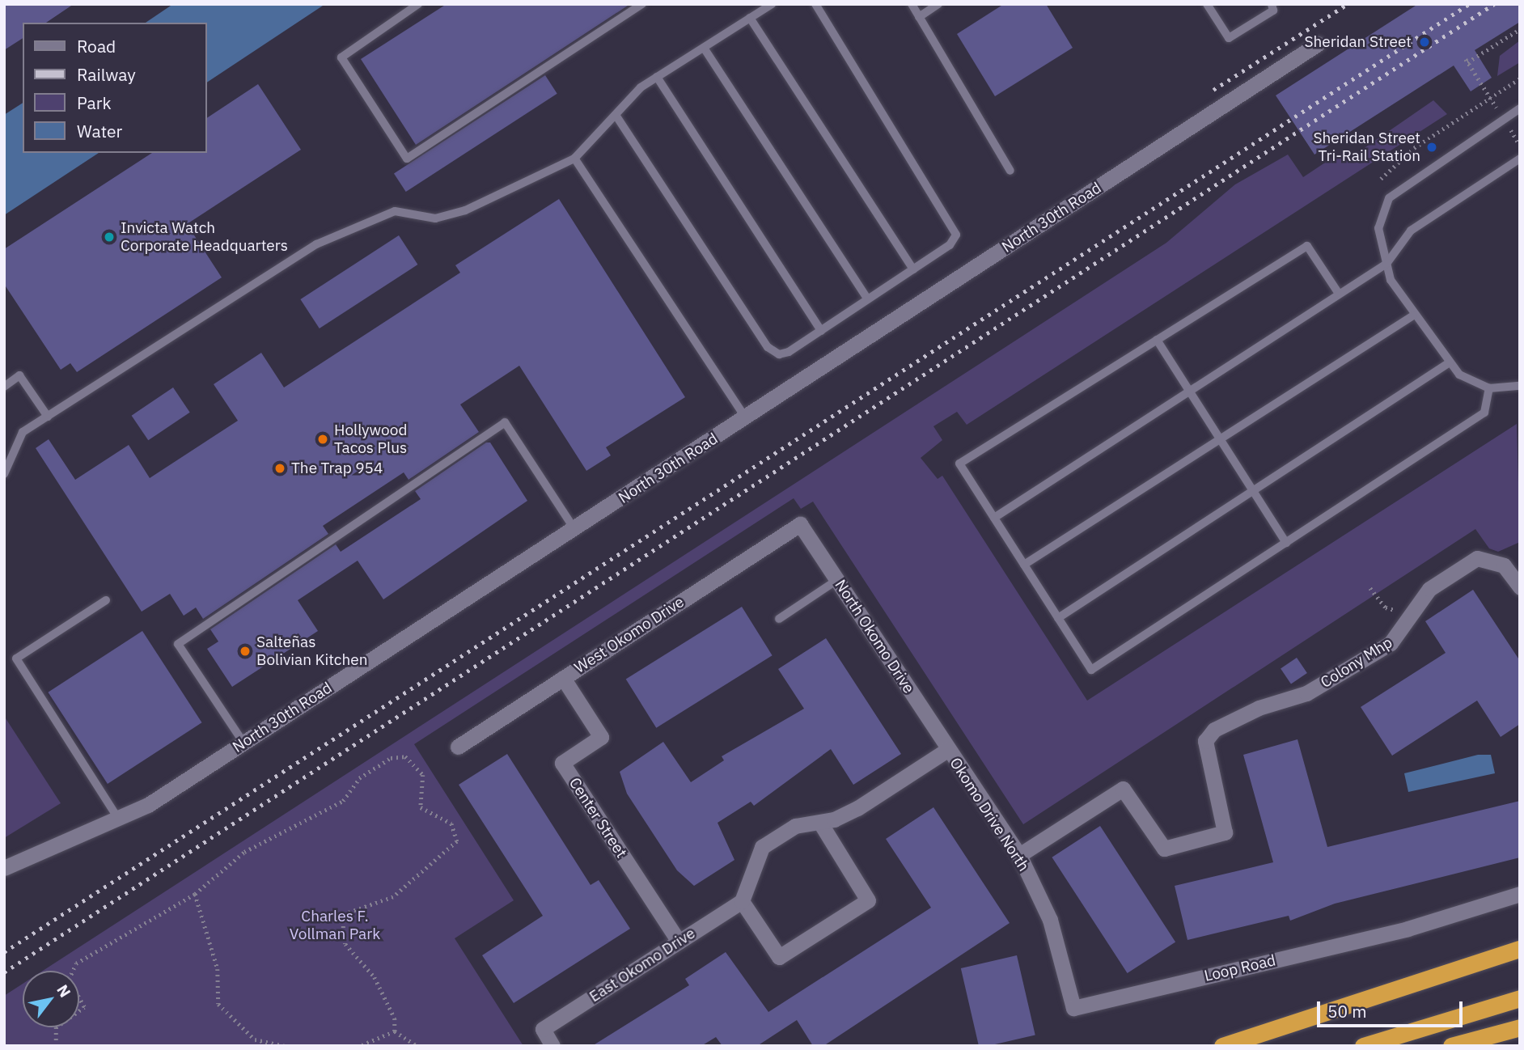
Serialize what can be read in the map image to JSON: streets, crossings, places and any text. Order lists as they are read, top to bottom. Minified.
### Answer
{"streets":{"street":["North 30th Road","West Okomo Drive","North Okomo Drive","Colony Mhp","Okomo Drive North","Center Street","East Okomo Drive","Loop Road"]},"crossings":[["West Okomo Drive","North Okomo Drive"],["West Okomo Drive","Center Street"],["North Okomo Drive","Okomo Drive North"],["Colony Mhp","Okomo Drive North"],["Okomo Drive North","Loop Road"],["Center Street","East Okomo Drive"]],"parks":["Charles F. Vollman Park"],"places":["Sheridan Street","Sheridan Street Tri-Rail Station","Invicta Watch Corporate Headquarters","Hollywood Tacos Plus","The Trap 954","Salteñas Bolivian Kitchen"],"legend":["Road","Railway","Park","Water"],"scale_bar":"50 m","north":"top right"}
